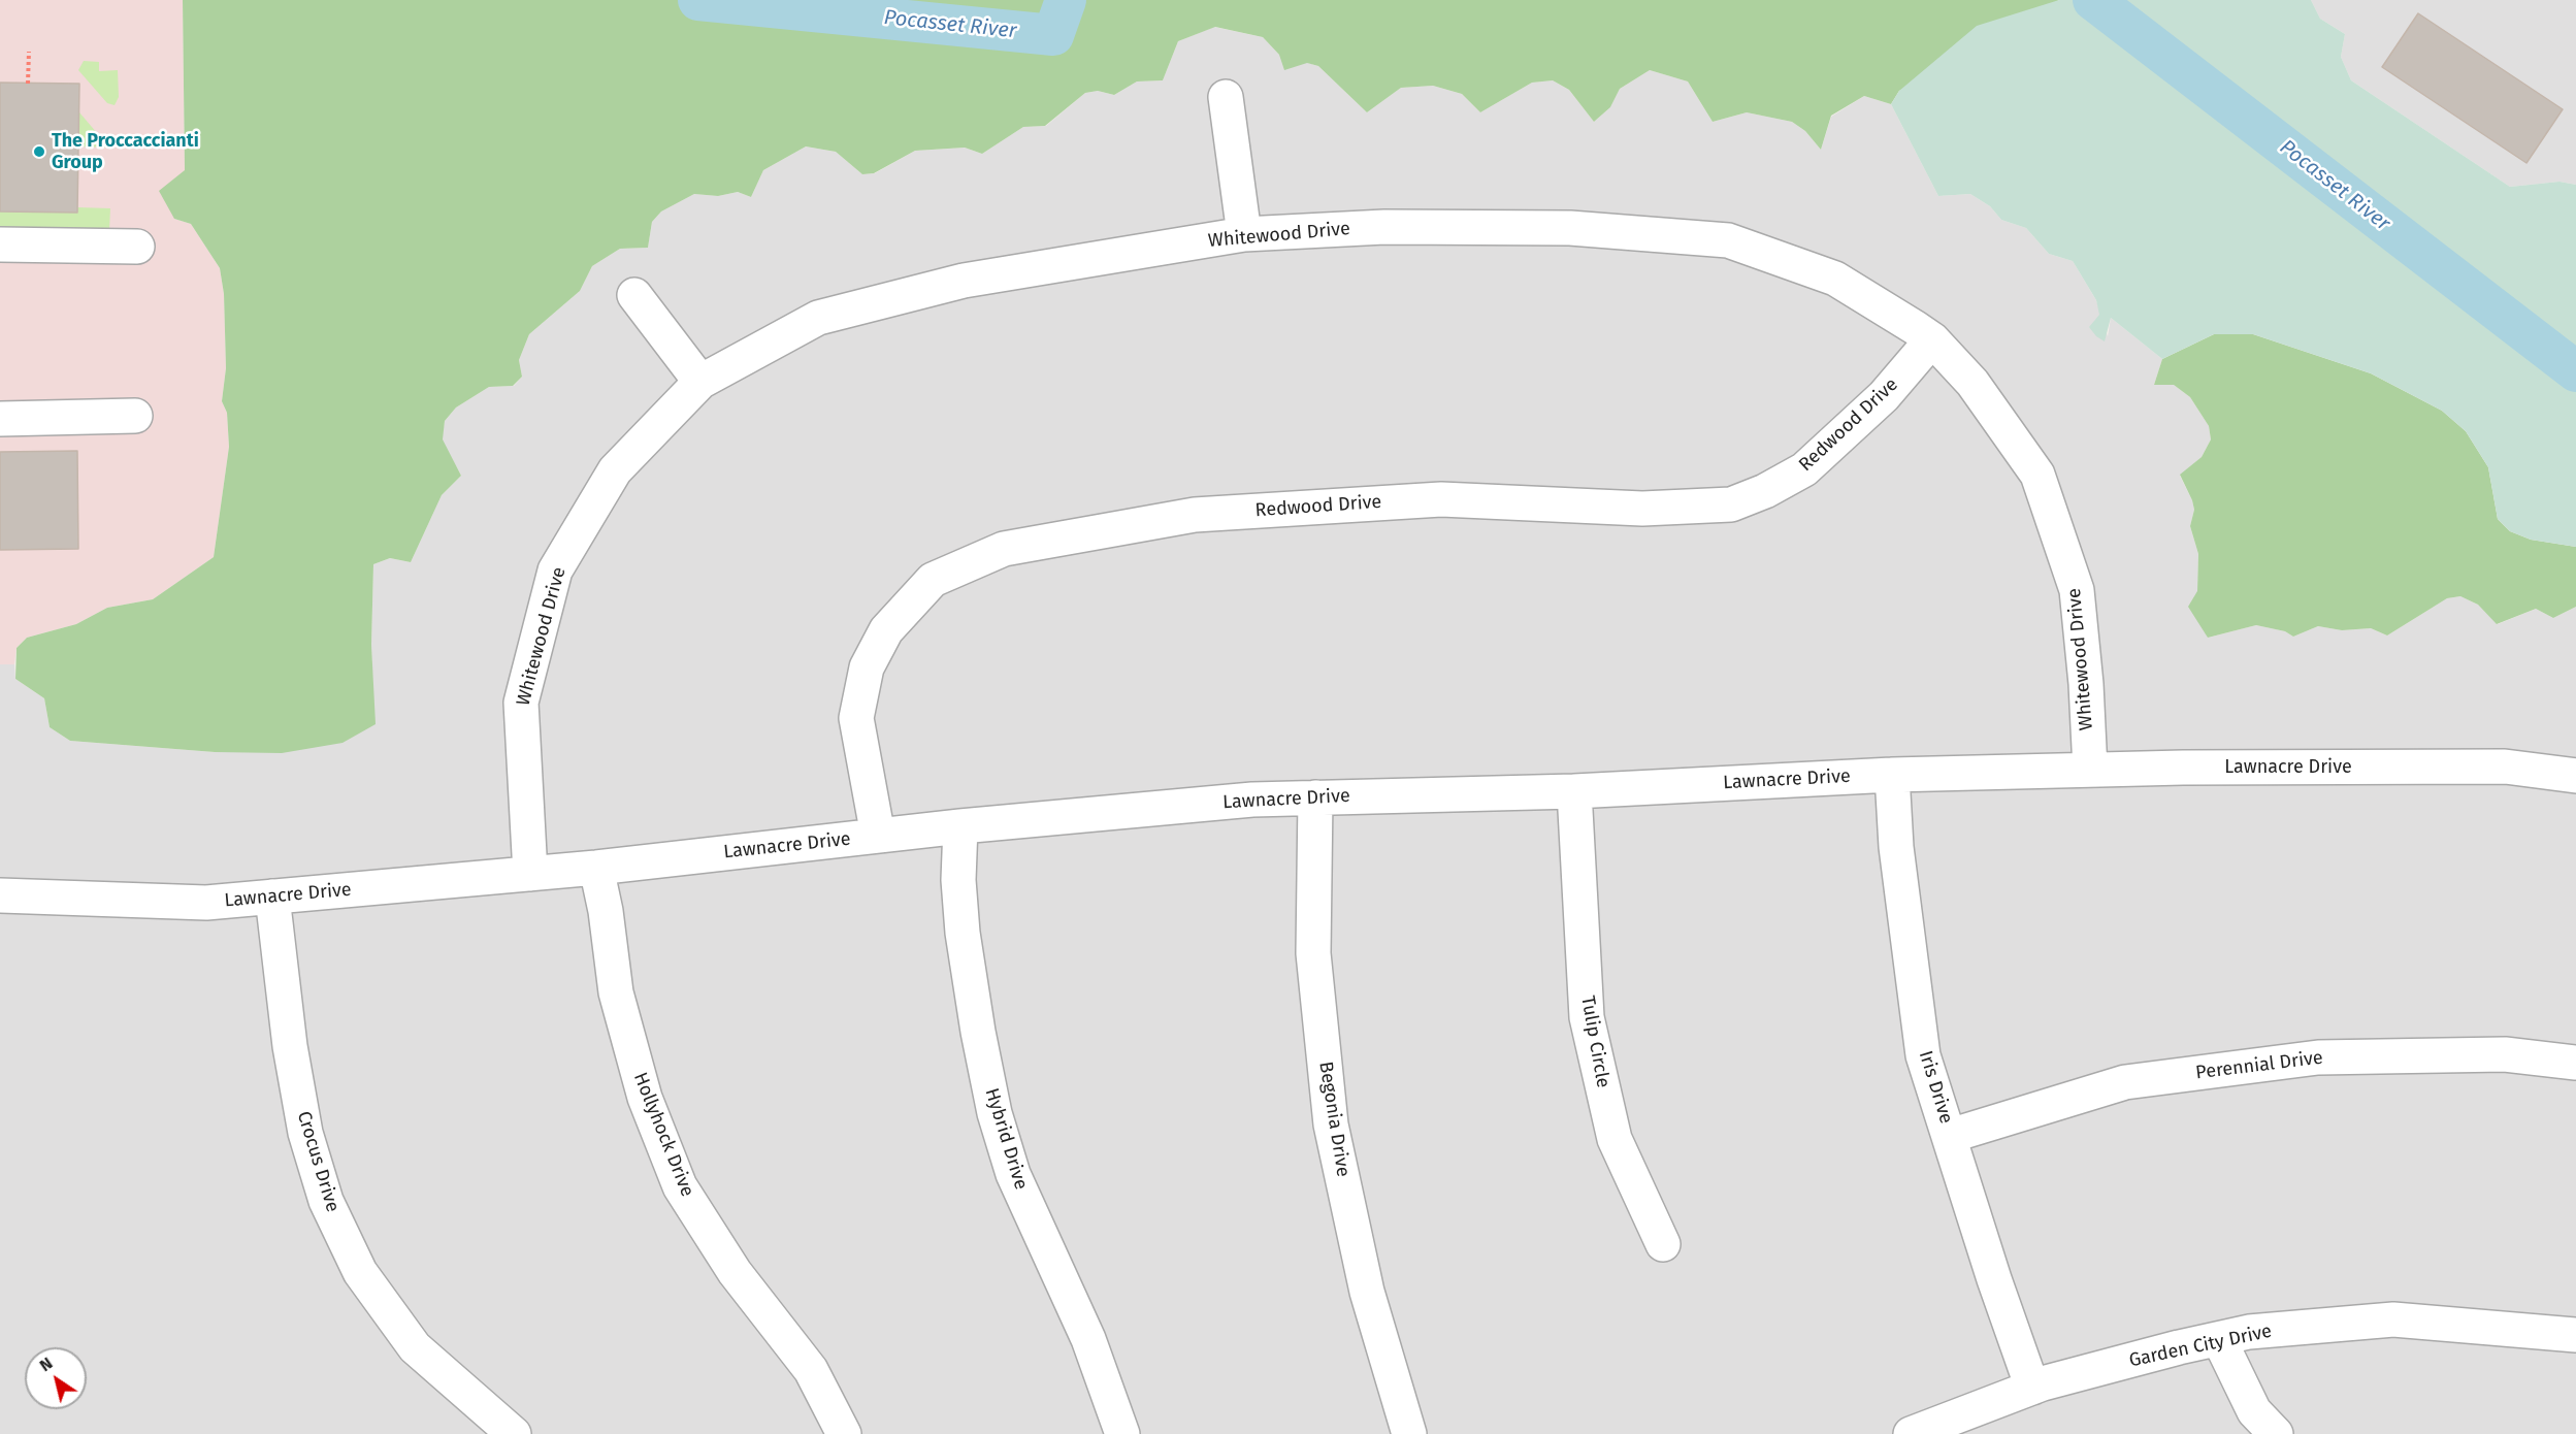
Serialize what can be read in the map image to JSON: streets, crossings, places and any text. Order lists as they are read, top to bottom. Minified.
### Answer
{"streets":{"street":["Whitewood Drive","Redwood Drive","Lawnacre Drive","Tulip Circle","Perennial Drive","Iris Drive","Begonia Drive","Hollyhock Drive","Hybrid Drive","Crocus Drive","Garden City Drive"]},"crossings":[["Whitewood Drive","Redwood Drive"],["Whitewood Drive","Lawnacre Drive"],["Redwood Drive","Lawnacre Drive"],["Lawnacre Drive","Tulip Circle"],["Lawnacre Drive","Iris Drive"],["Lawnacre Drive","Begonia Drive"],["Lawnacre Drive","Hollyhock Drive"],["Lawnacre Drive","Hybrid Drive"],["Lawnacre Drive","Crocus Drive"],["Perennial Drive","Iris Drive"],["Iris Drive","Garden City Drive"]],"water":["Pocasset River"],"places":["The Proccaccianti Group"],"north":"top left"}
